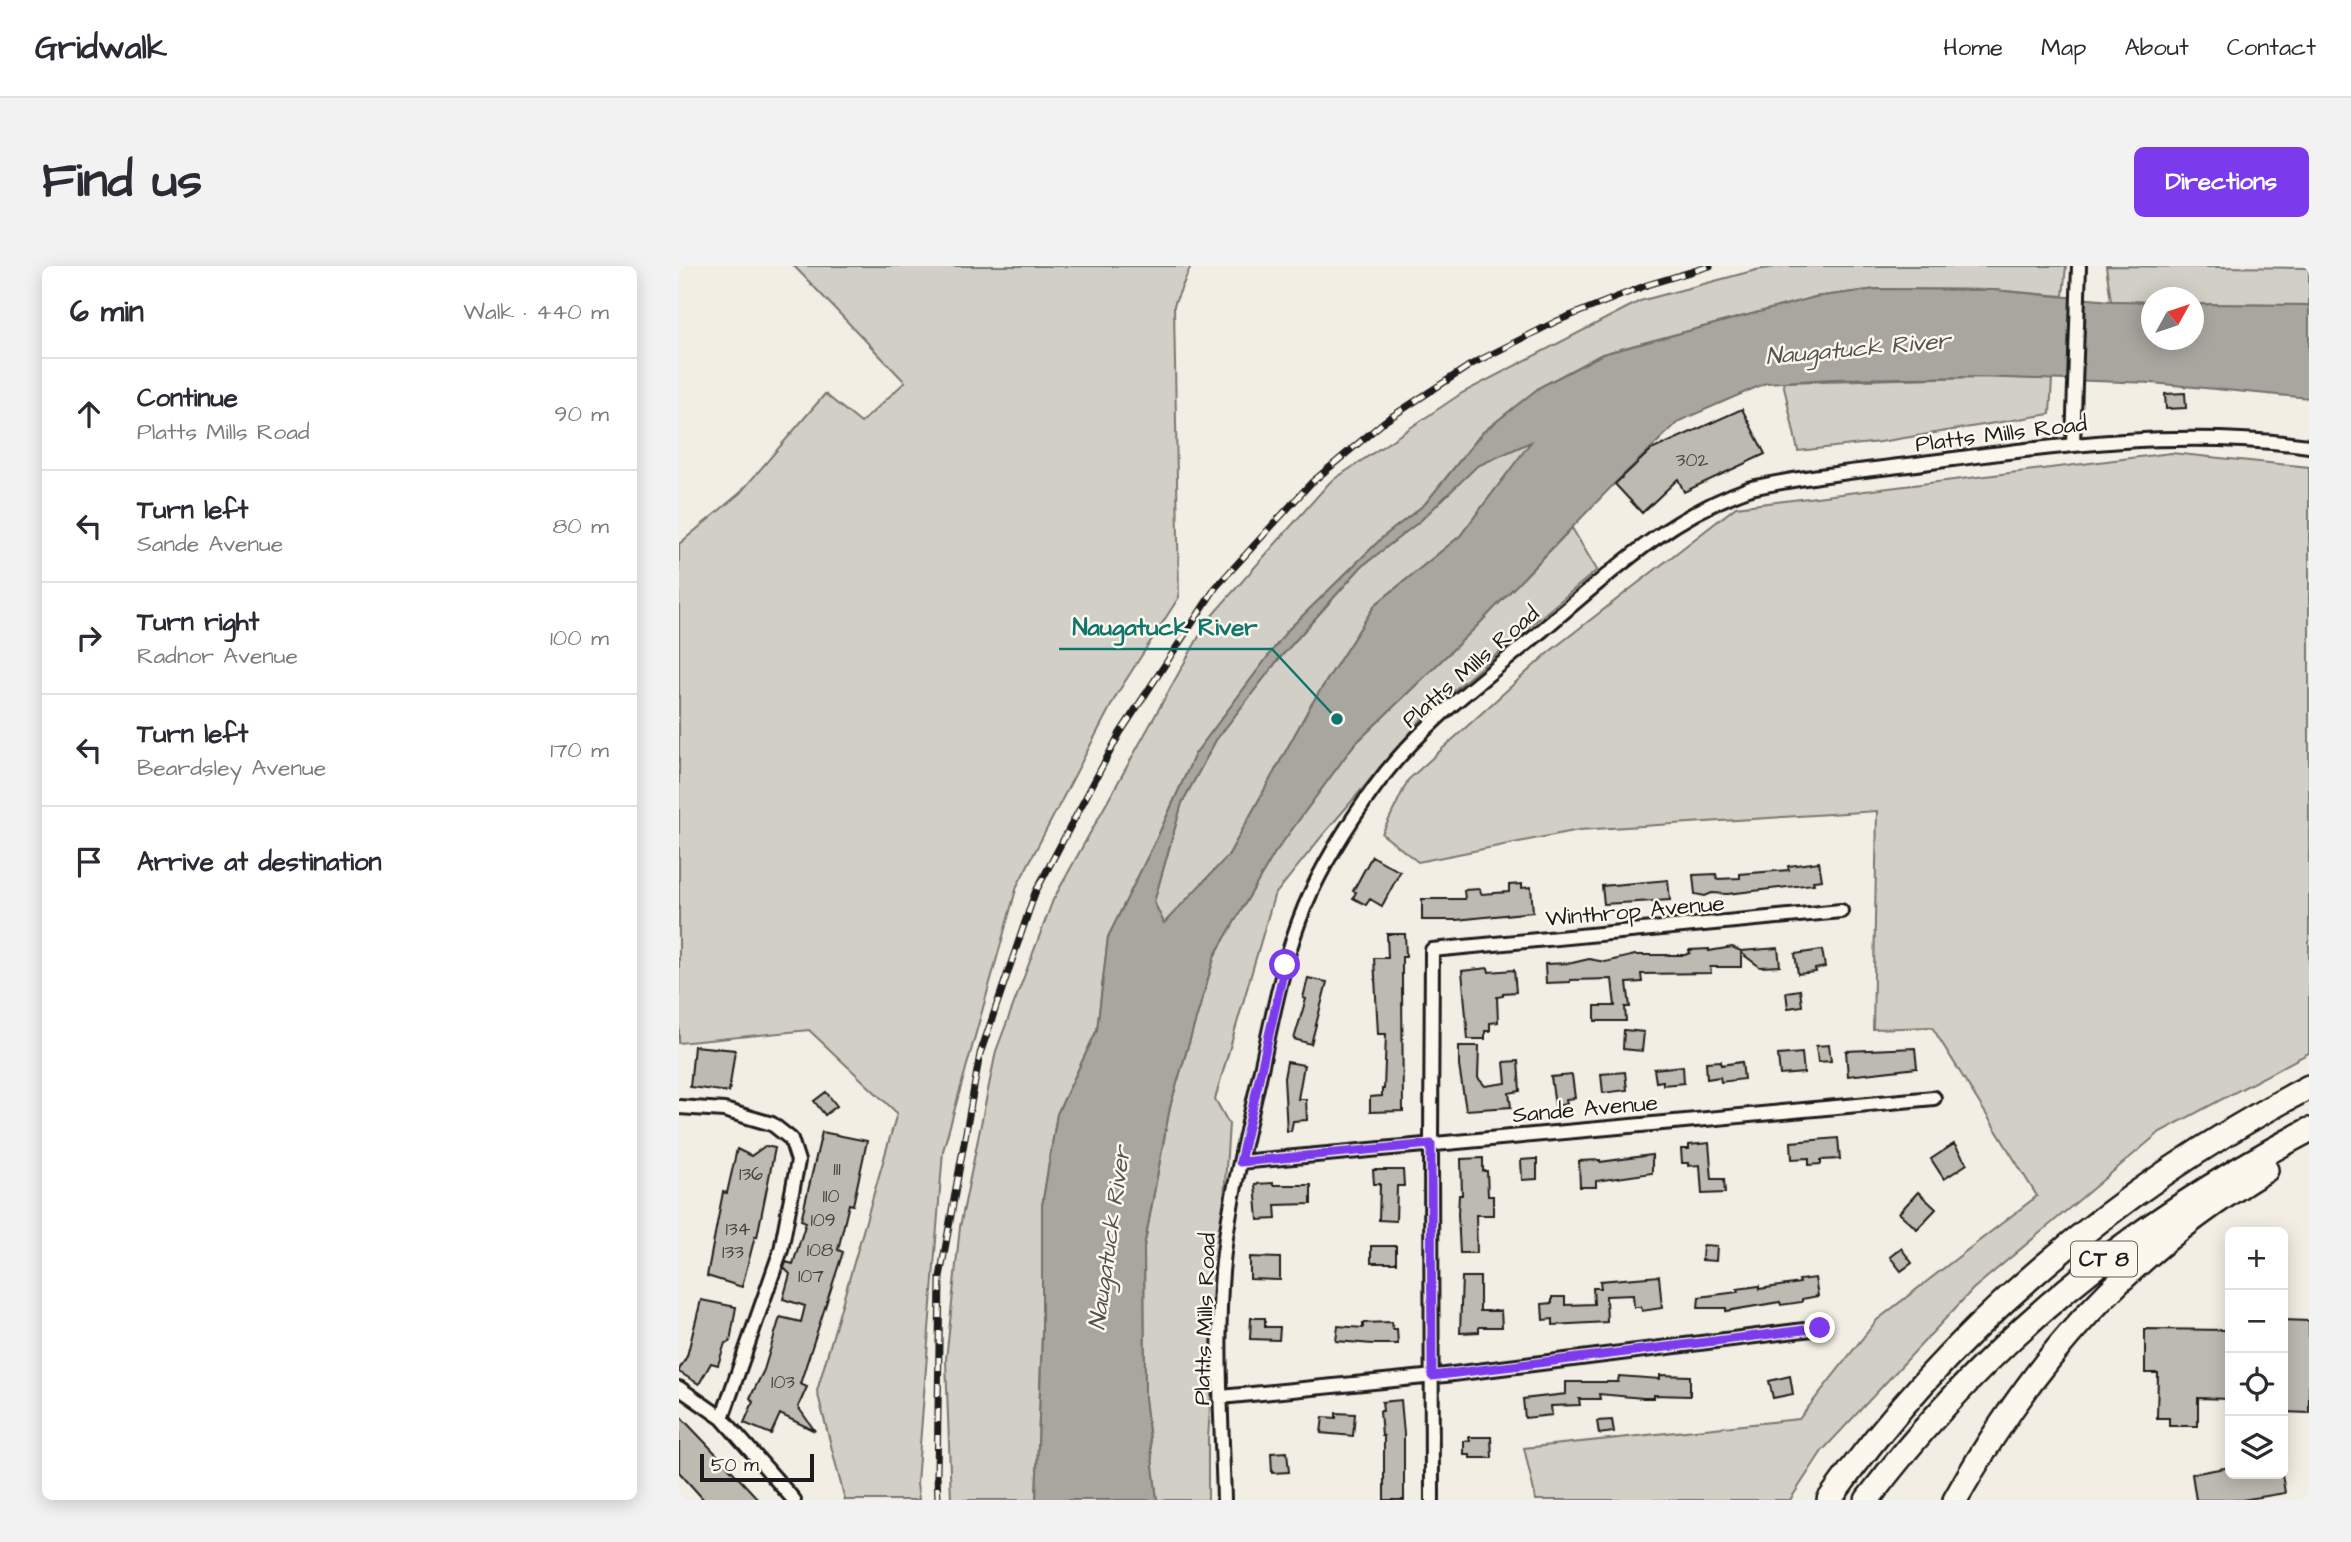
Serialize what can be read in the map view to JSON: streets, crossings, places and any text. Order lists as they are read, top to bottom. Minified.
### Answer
{"streets":{"highway":["CT 8"],"street":["Platts Mills Road","Winthrop Avenue","Sande Avenue"]},"crossings":[["Platts Mills Road","Sande Avenue"],["Winthrop Avenue","Sande Avenue"]],"water":["Naugatuck River"],"places":["Naugatuck River"],"house_numbers":["302","111","136","110","109","134","108","133","107","103"],"scale_bar":"50 m","north":"top right","page":{"header":"Gridwalk","nav":["Home","Map","About","Contact"],"buttons":"Directions","title":"Find us","heading":["6 min","Walk · 440 m"],"list":[["Continue","Platts Mills Road","90 m"],["Turn left","Sande Avenue","80 m"],["Turn right","Radnor Avenue","100 m"],["Turn left","Beardsley Avenue","170 m"],"Arrive at destination"],"map_buttons":["+","−"],"scale":"50 m"}}
